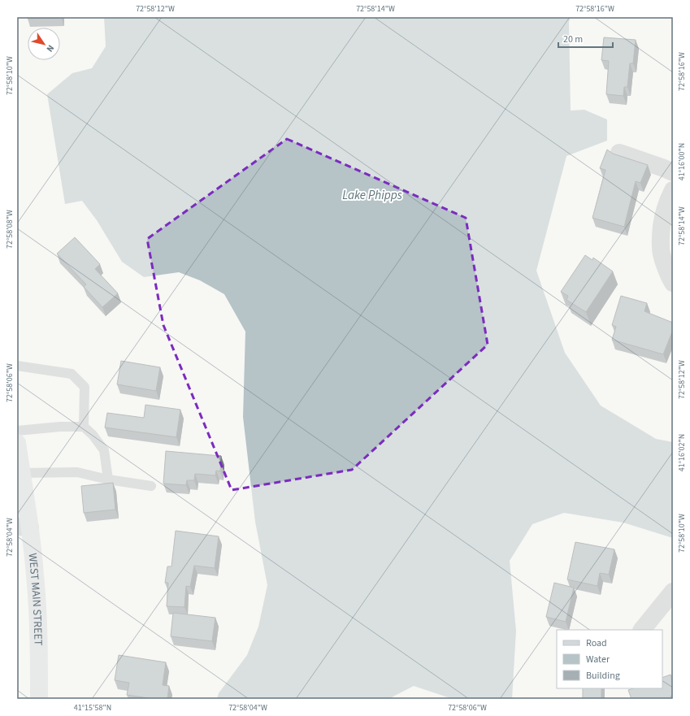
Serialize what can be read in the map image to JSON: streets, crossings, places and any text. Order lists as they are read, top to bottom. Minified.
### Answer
{"streets":{"street":["WEST MAIN STREET"]},"water":["Lake Phipps"],"legend":["Road","Water","Building"],"scale_bar":"20 m","north":"bottom right","coordinates":["72°58'12\"W","72°58'14\"W","72°58'16\"W","72°58'10\"W","41°16'00\"N","72°58'08\"W","72°58'06\"W","41°16'02\"N","72°58'04\"W","41°15'58\"N"]}
